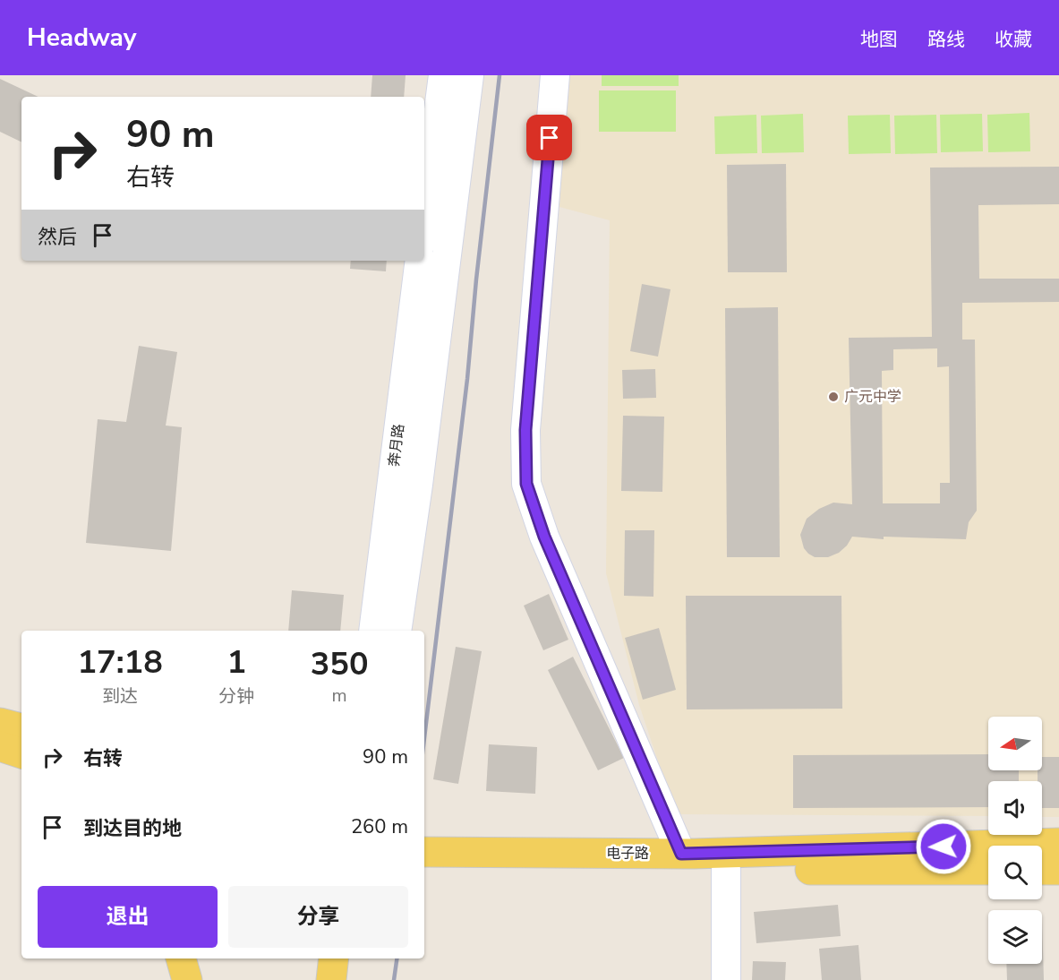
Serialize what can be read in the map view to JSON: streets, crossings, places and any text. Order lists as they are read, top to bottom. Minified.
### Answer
{"streets":{"main road":["电子路"],"street":["奔月路"]},"places":["广元中学"],"north":"left","page":{"header":"Headway","nav":["地图","路线","收藏"],"turn":["90 m","右转"],"then":"然后","eta":["17:18","到达","1","分钟","350","m"],"list":[{"name":"右转","value":"90 m"},{"name":"到达目的地","value":"260 m"}],"buttons":["退出","分享"]}}
